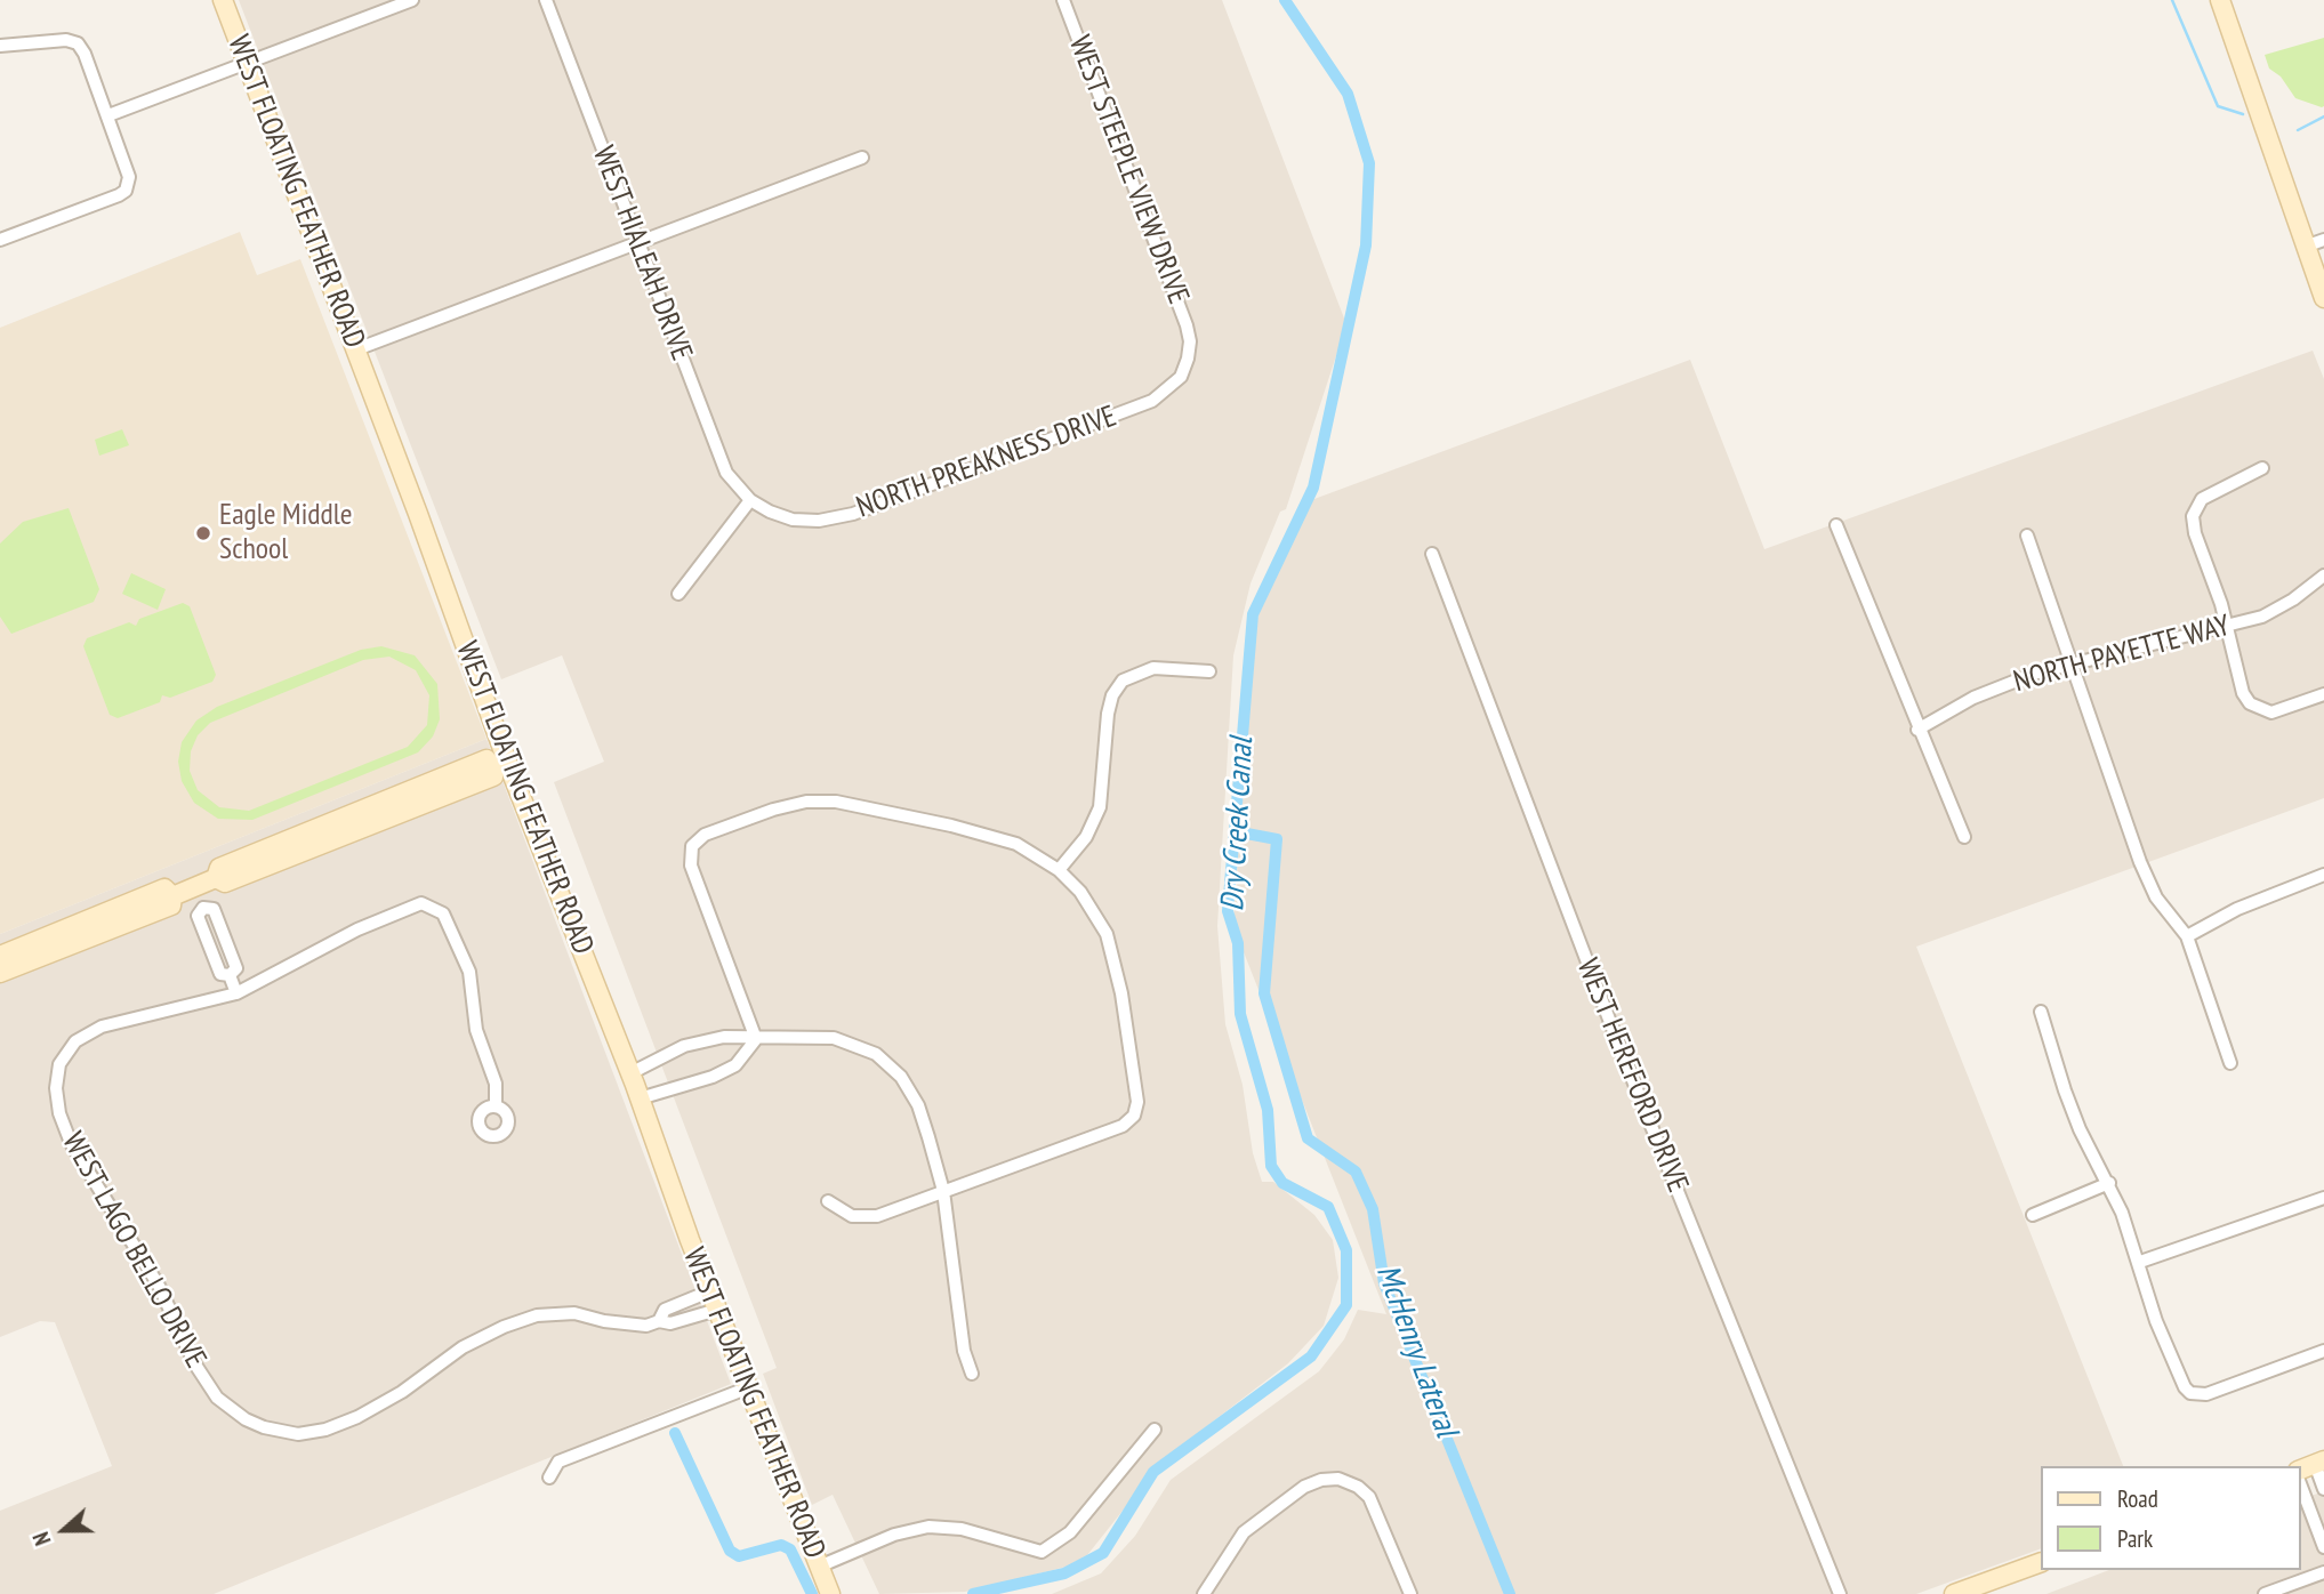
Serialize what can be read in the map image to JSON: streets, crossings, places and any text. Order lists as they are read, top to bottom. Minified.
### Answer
{"streets":{"main road":["WEST FLOATING FEATHER ROAD"],"street":["WEST STEEPLE VIEW DRIVE","WEST HIALEAH DRIVE","NORTH PREAKNESS DRIVE","NORTH PAYETTE WAY","WEST HEREFORD DRIVE","WEST LAGO BELLO DRIVE"]},"crossings":[["WEST STEEPLE VIEW DRIVE","NORTH PREAKNESS DRIVE"],["WEST HIALEAH DRIVE","NORTH PREAKNESS DRIVE"]],"water":["Dry Creek Canal","McHenry Lateral"],"places":["Eagle Middle School"],"legend":["Road","Park"],"north":"left"}
